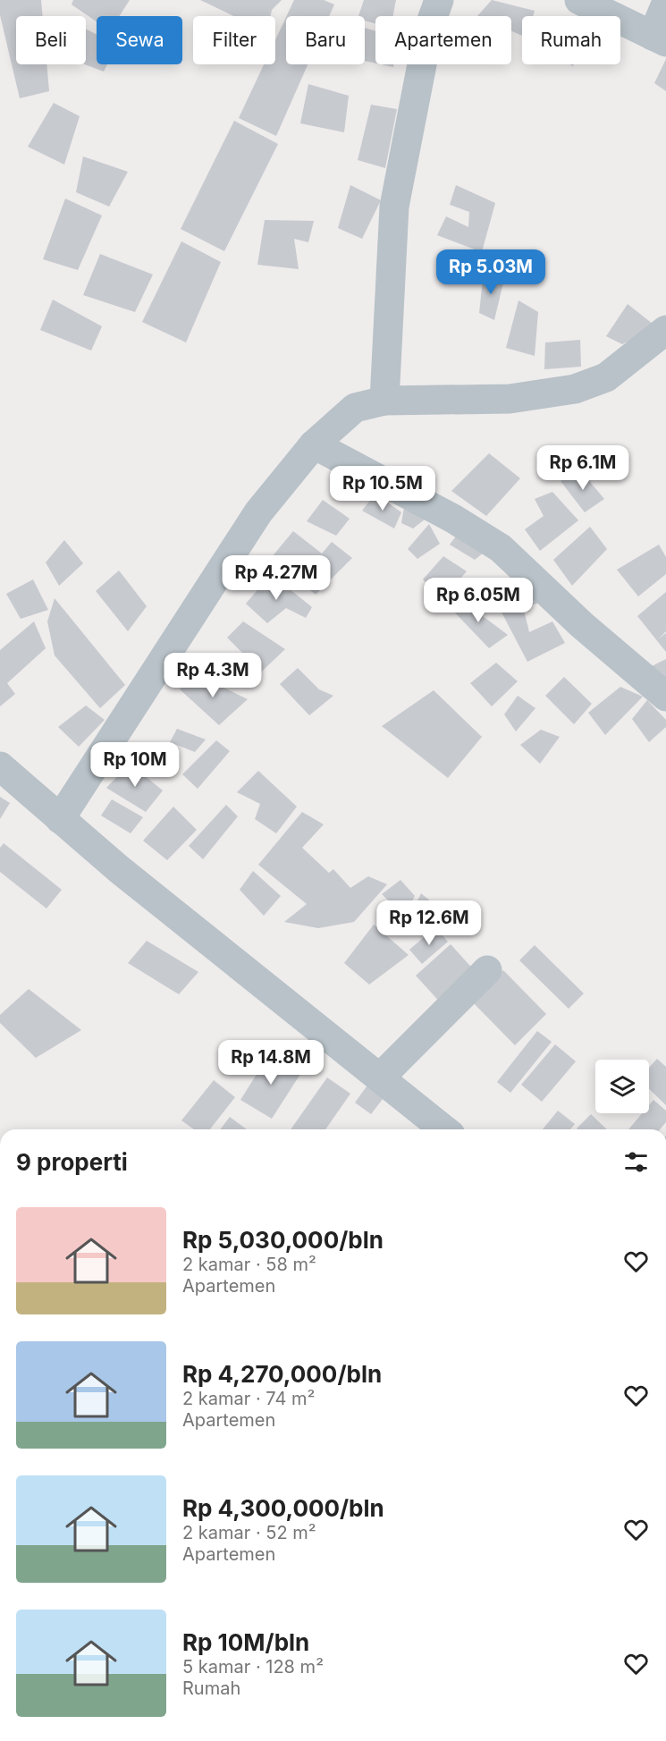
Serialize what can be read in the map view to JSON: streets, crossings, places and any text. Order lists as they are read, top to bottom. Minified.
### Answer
{"page":{"chip":["Beli","Sewa","Filter","Baru","Apartemen","Rumah"],"price":["Rp 5.03M","Rp 6.1M","Rp 10.5M","Rp 4.27M","Rp 6.05M","Rp 4.3M","Rp 10M","Rp 12.6M","Rp 14.8M"],"heading":"9 properti","list":[{"name":"Rp 5,030,000/bln","note":"2 kamar · 58 m² · Apartemen"},{"name":"Rp 4,270,000/bln","note":"2 kamar · 74 m² · Apartemen"},{"name":"Rp 4,300,000/bln","note":"2 kamar · 52 m² · Apartemen"},{"name":"Rp 10M/bln","note":"5 kamar · 128 m² · Rumah"}]}}
